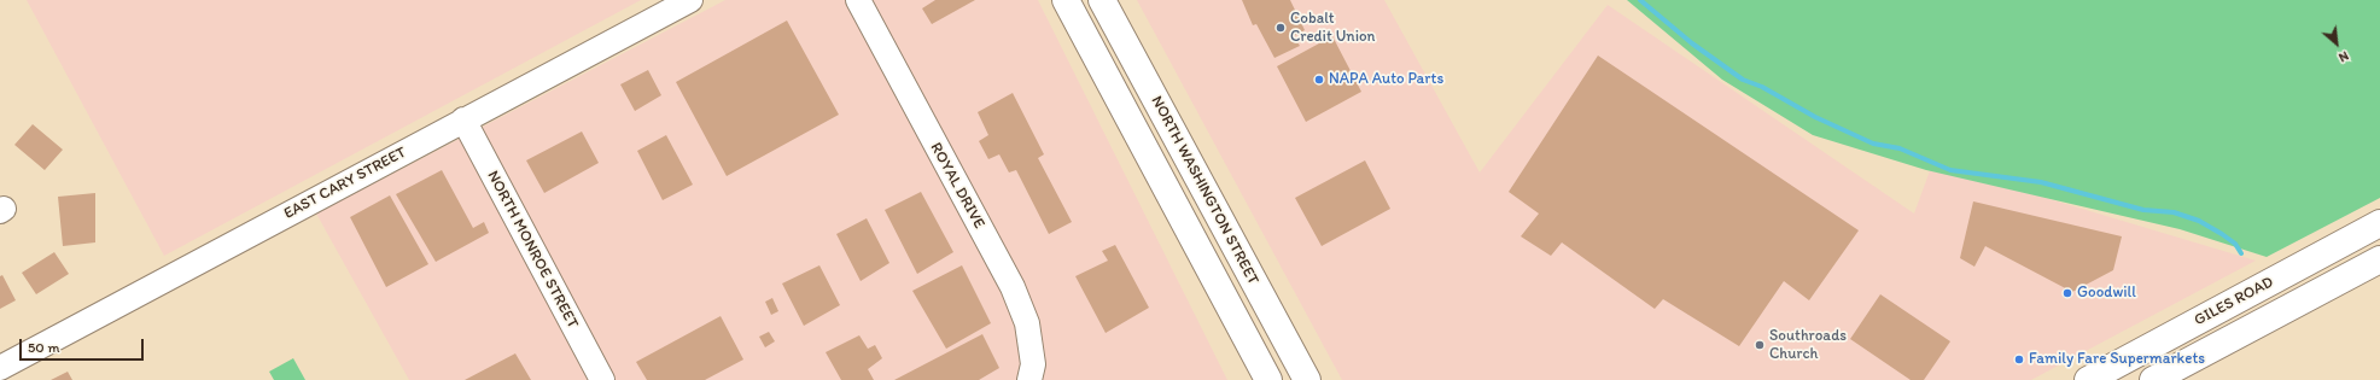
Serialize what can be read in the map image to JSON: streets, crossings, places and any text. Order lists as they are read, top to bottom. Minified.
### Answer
{"streets":{"main road":["NORTH WASHINGTON STREET","GILES ROAD"],"street":["EAST CARY STREET","ROYAL DRIVE","NORTH MONROE STREET"]},"crossings":[["EAST CARY STREET","NORTH MONROE STREET"]],"places":["Cobalt Credit Union","NAPA Auto Parts","Goodwill","Southroads Church","Family Fare Supermarkets"],"scale_bar":"50 m","north":"bottom right"}
